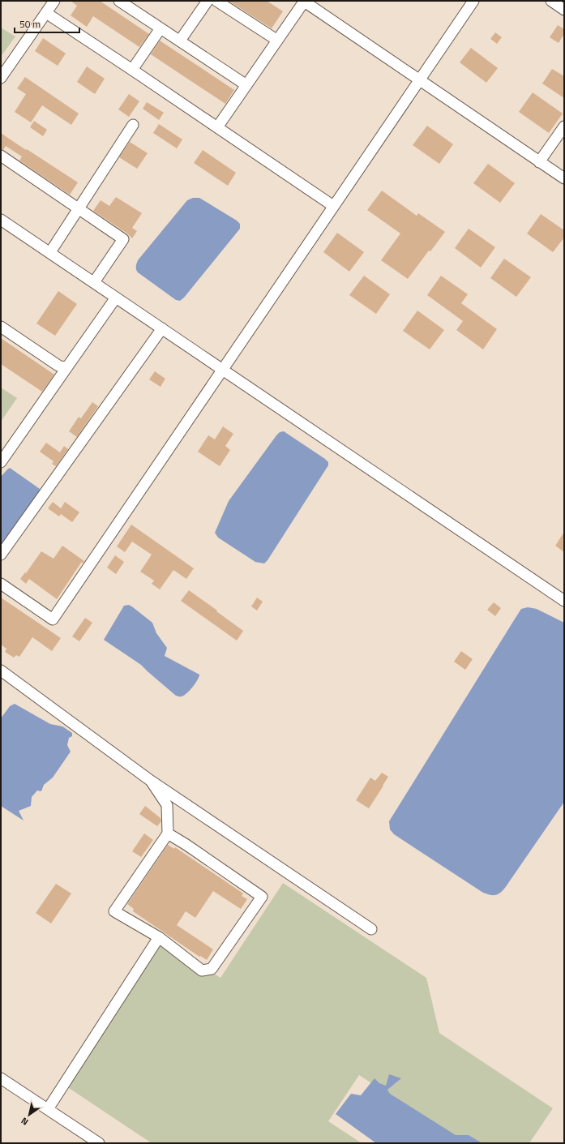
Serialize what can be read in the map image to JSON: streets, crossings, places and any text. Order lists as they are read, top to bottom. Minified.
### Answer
{"scale_bar":"50 m","north":"bottom left"}
